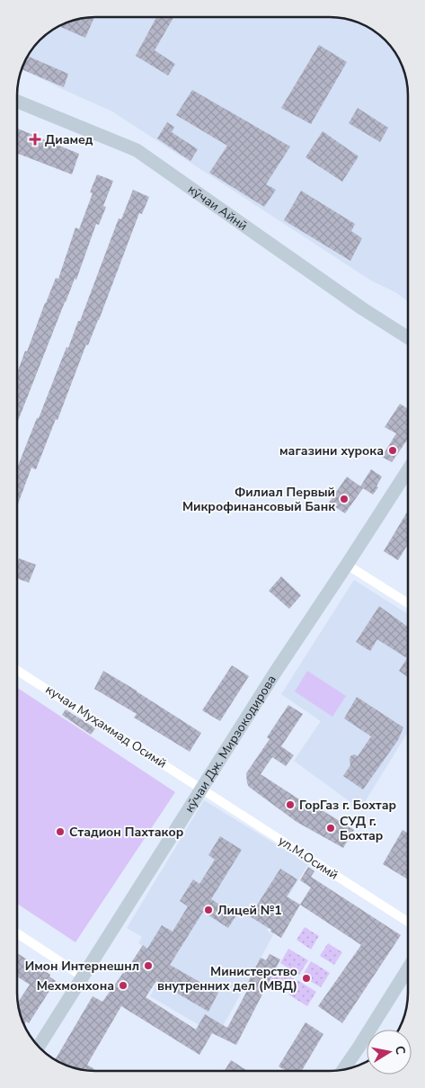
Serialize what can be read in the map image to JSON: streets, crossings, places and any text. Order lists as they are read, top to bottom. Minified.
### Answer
{"streets":{"street":["кӯчаи Айнӣ","кучаи Муҳаммад Осимй","кӯчаи Дж. Мирзокодирова","ул.М.Осимй"]},"crossings":[["кучаи Муҳаммад Осимй","кӯчаи Дж. Мирзокодирова"],["кучаи Муҳаммад Осимй","ул.М.Осимй"],["кӯчаи Дж. Мирзокодирова","ул.М.Осимй"]],"places":{"health":["Диамед"],"other":["магазини хурока","Филиал Первый Микрофинансовый Банк","ГорГаз г. Бохтар","СУД г. Бохтар","Стадион Пахтакор","Лицей №1","Имон Интернешнл","Министерство внутренних дел (МВД)","Мехмонхона"]},"north":"right"}
